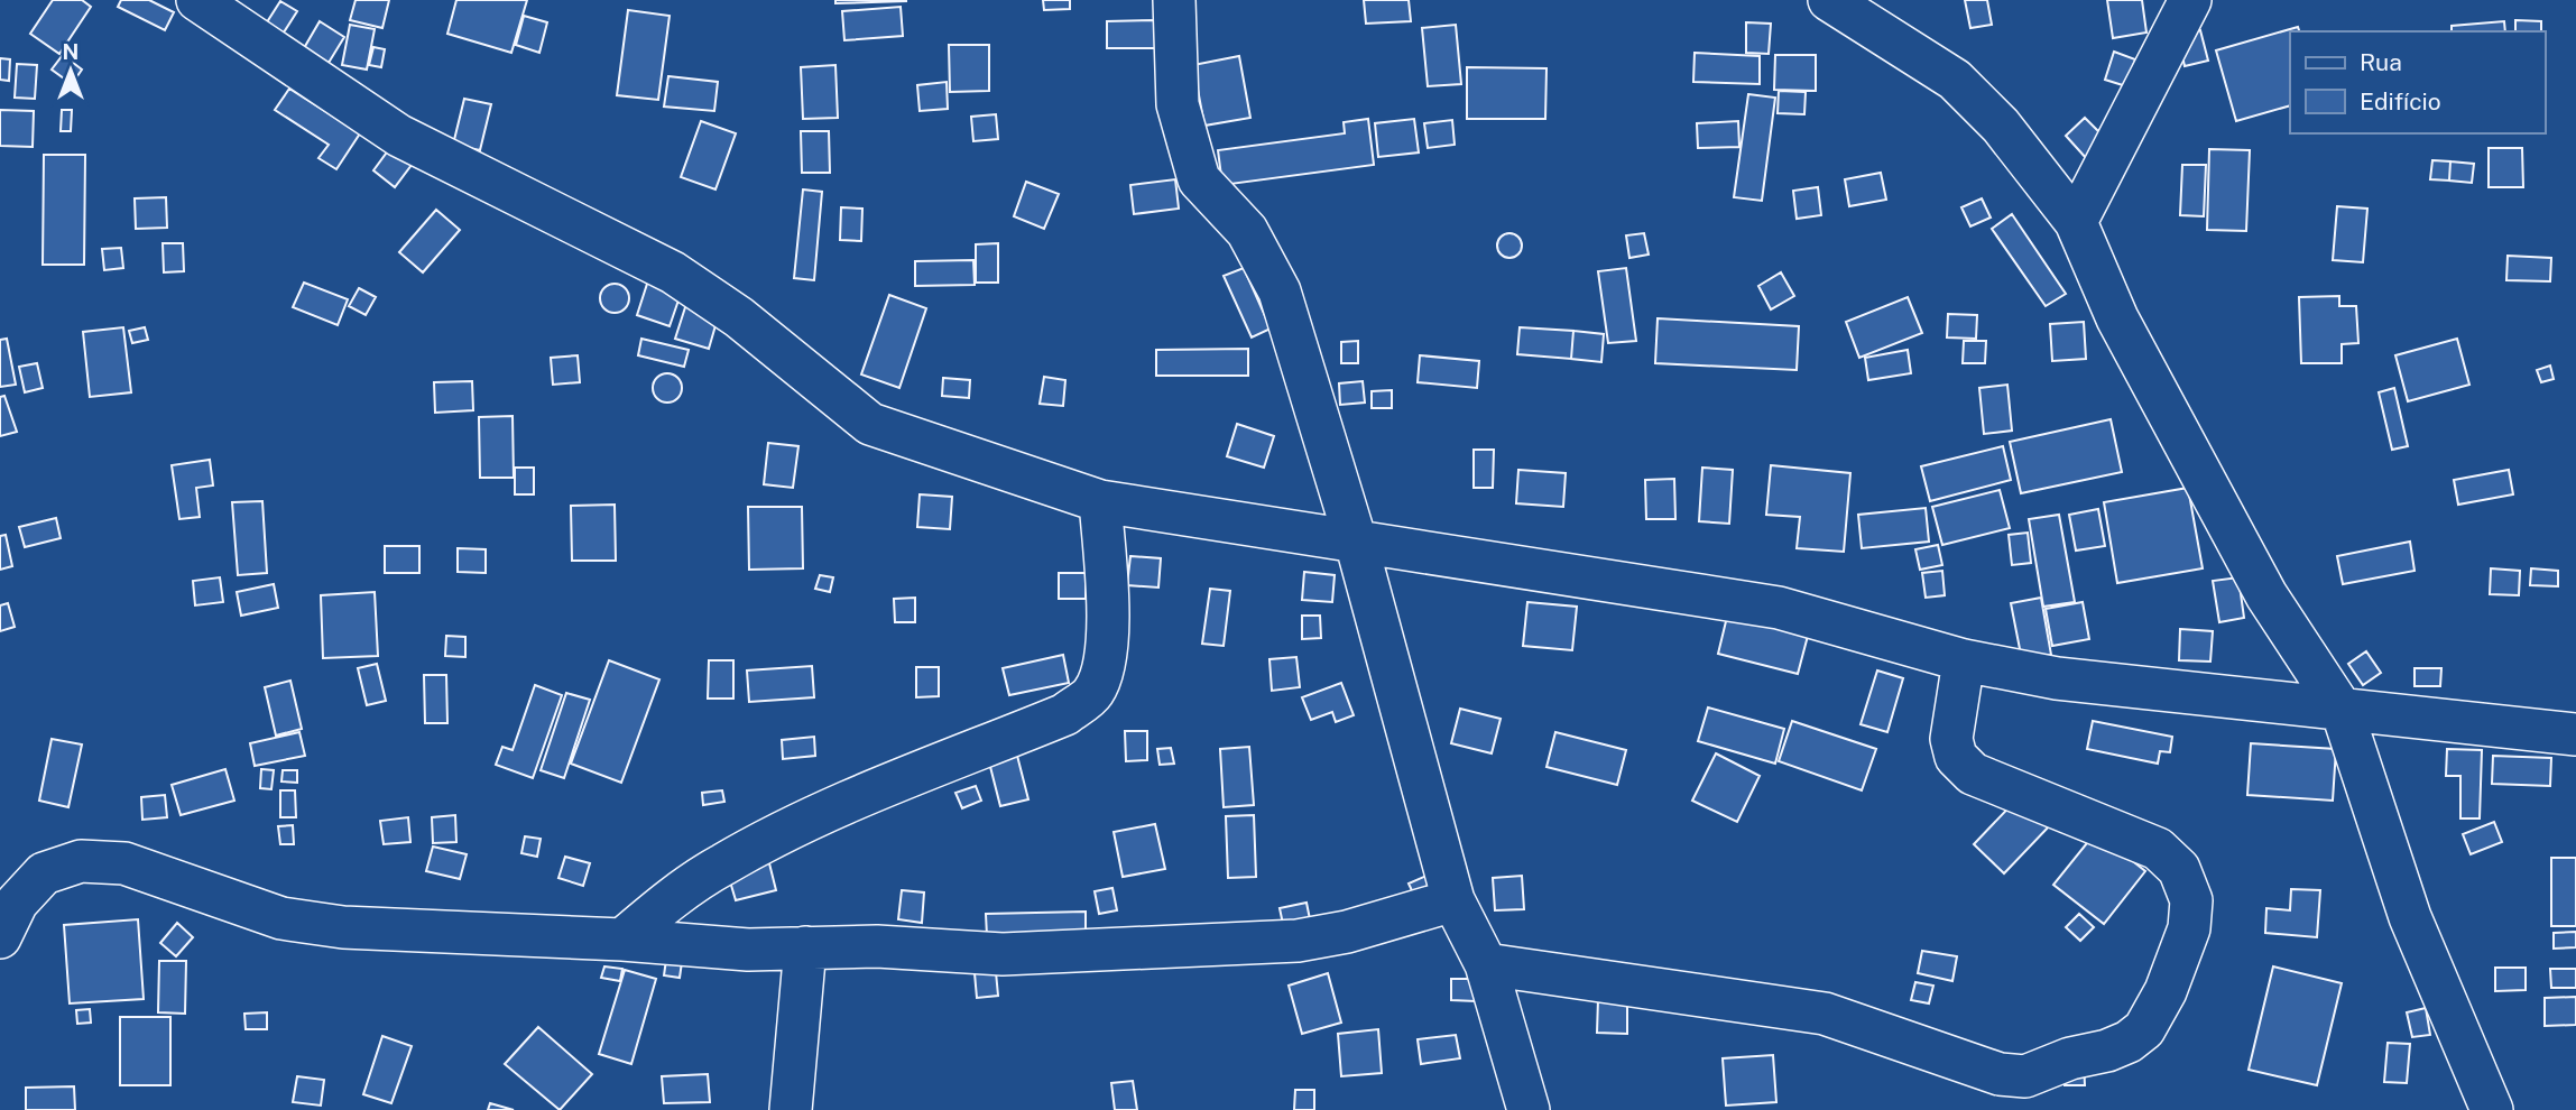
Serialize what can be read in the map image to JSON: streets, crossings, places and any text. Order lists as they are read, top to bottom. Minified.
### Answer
{"legend":["Rua","Edifício"],"north":"top"}
